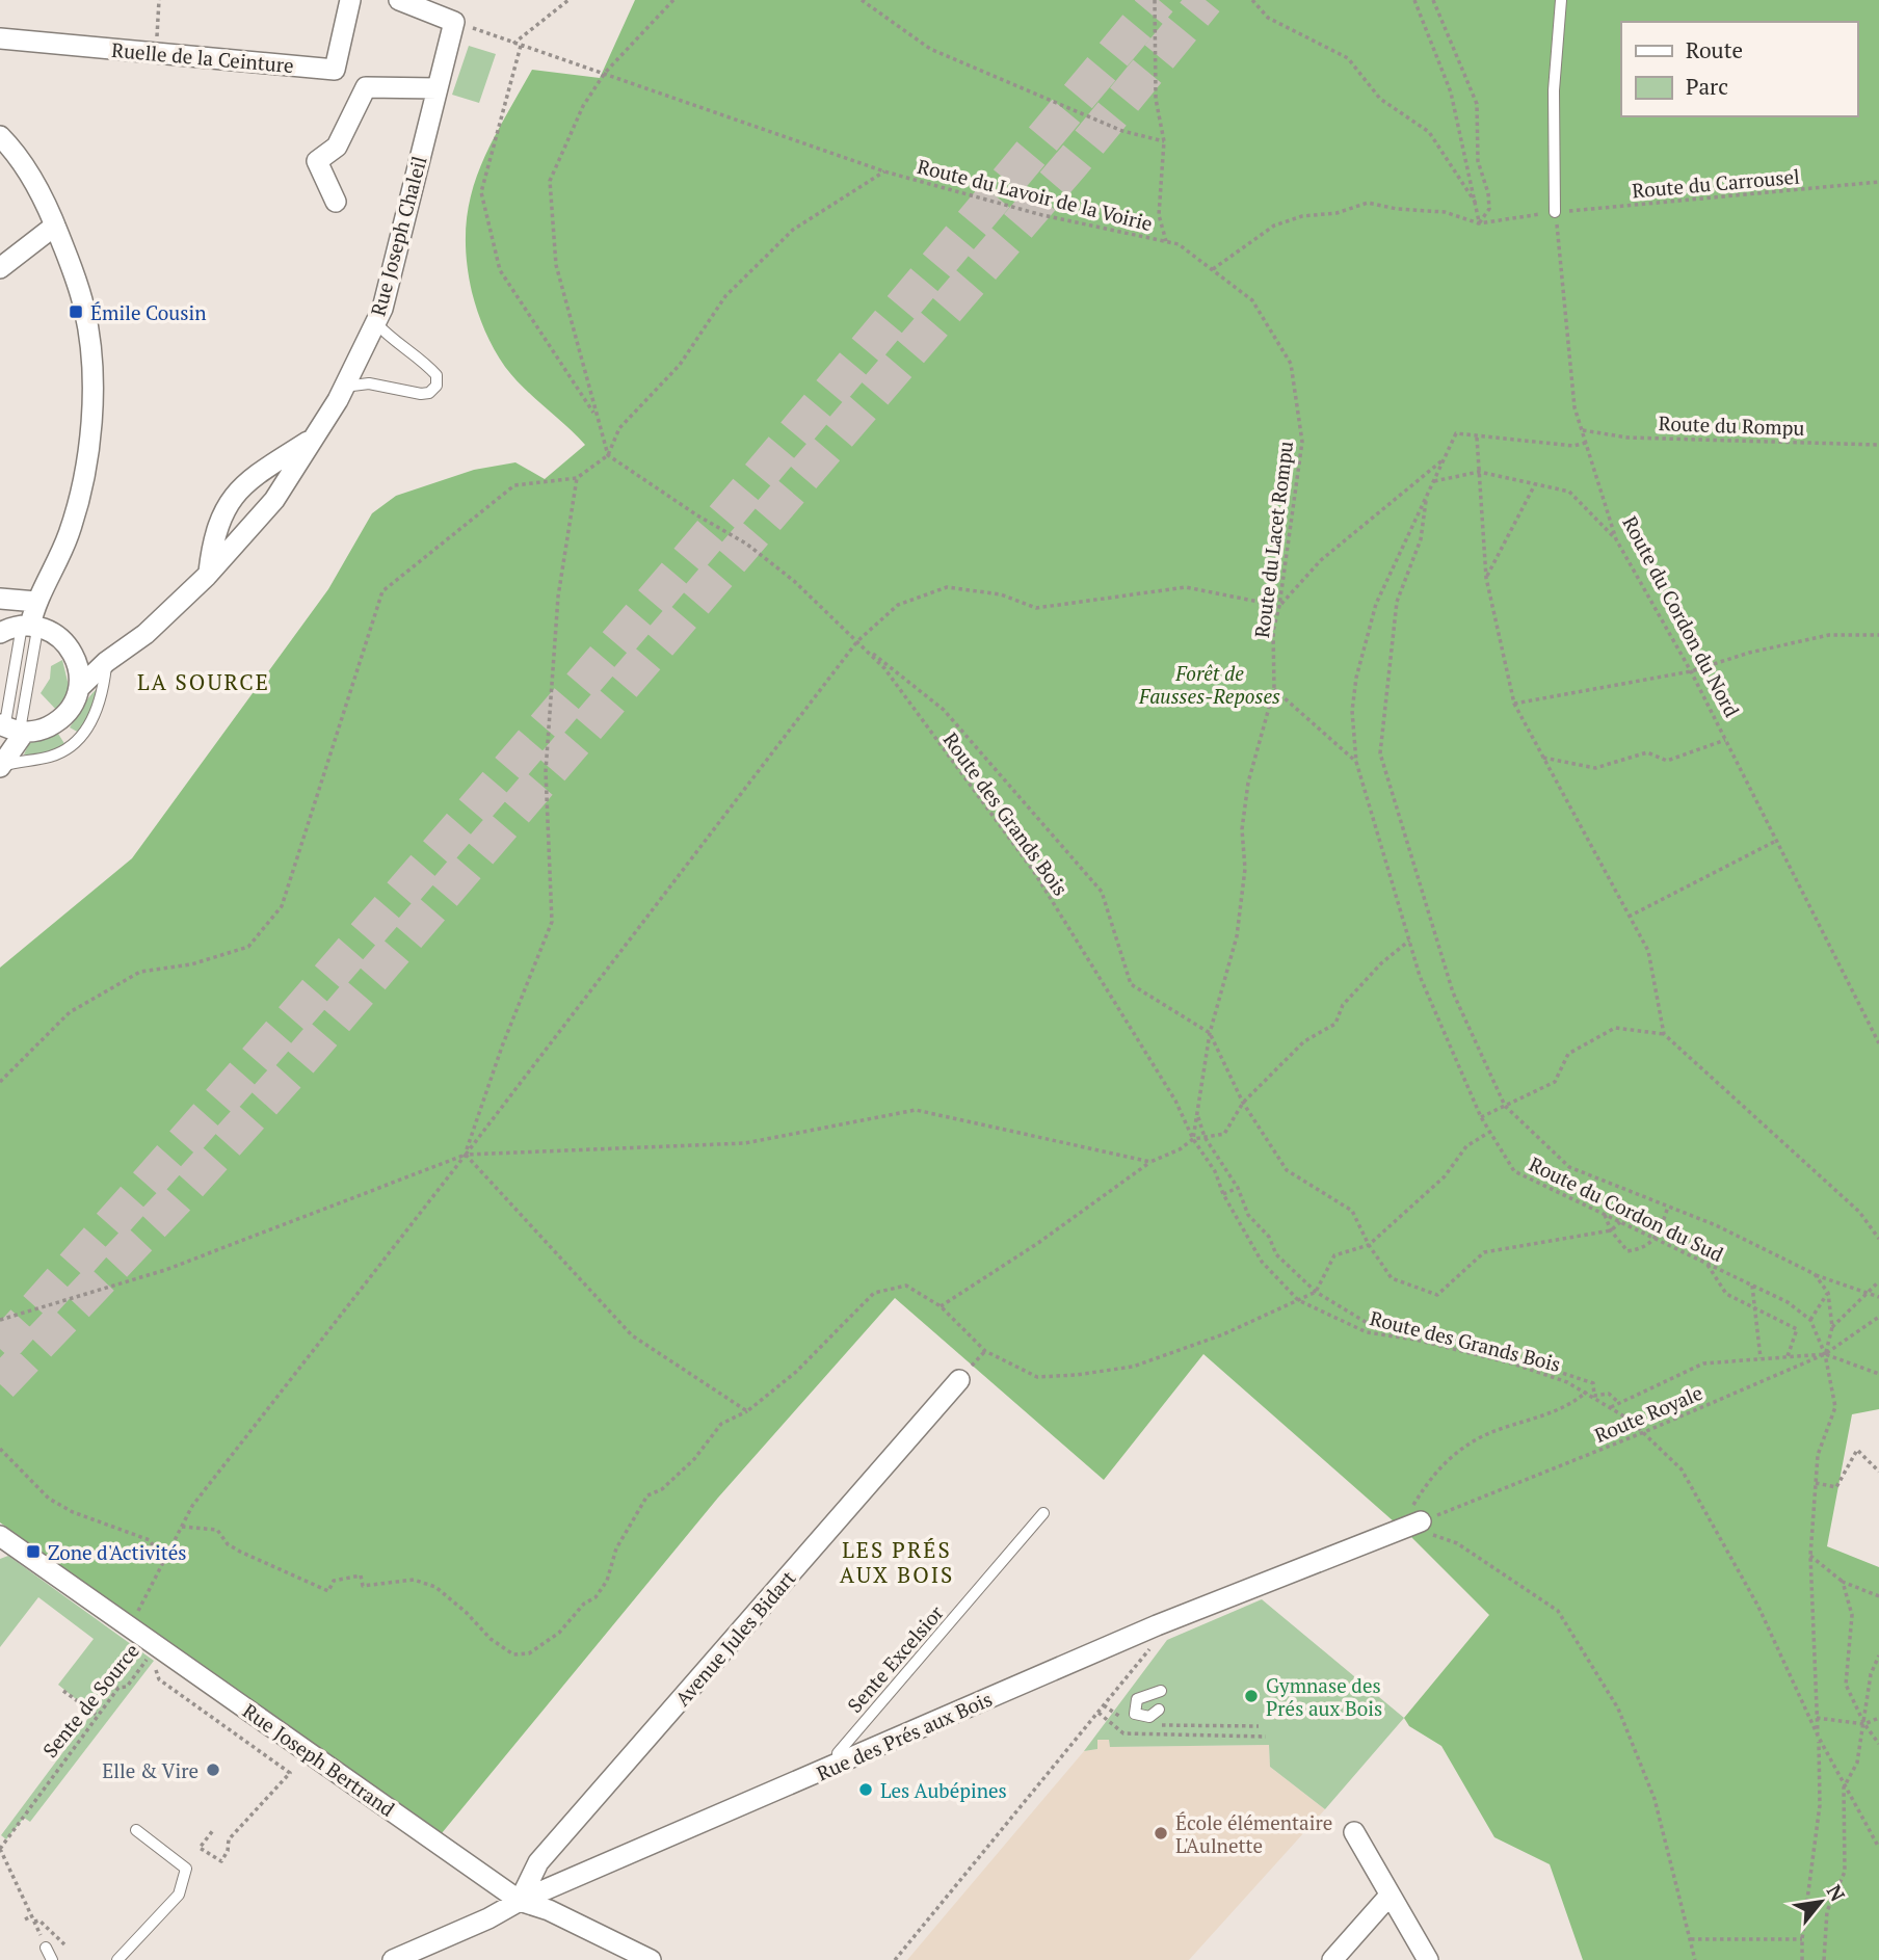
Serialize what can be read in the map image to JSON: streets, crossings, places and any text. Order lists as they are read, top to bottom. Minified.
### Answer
{"streets":{"street":["Ruelle de la Ceinture","Rue Joseph Chaleil","Avenue Jules Bidart","Rue des Prés aux Bois","Rue Joseph Bertrand"],"lane":["Sente Excelsior"],"path":["Route du Carrousel","Route du Lavoir de la Voirie","Route du Rompu","Route du Lacet Rompu","Route du Cordon du Nord","Route des Grands Bois","Route du Cordon du Sud","Route Royale","Sente de Source"]},"crossings":[["Route du Carrousel","Route du Cordon du Nord"],["Route du Lavoir de la Voirie","Route du Lacet Rompu"],["Route du Rompu","Route du Cordon du Nord"],["Route du Lacet Rompu","Route des Grands Bois"],["Route des Grands Bois","Route Royale"],["Route Royale","Rue des Prés aux Bois"],["Avenue Jules Bidart","Rue des Prés aux Bois"],["Avenue Jules Bidart","Rue Joseph Bertrand"],["Sente Excelsior","Rue des Prés aux Bois"],["Sente de Source","Rue Joseph Bertrand"],["Rue des Prés aux Bois","Rue Joseph Bertrand"]],"districts":["LA SOURCE","LES PRÉS AUX BOIS"],"parks":["Forêt de Fausses-Reposes"],"places":{"transit":["Émile Cousin","Zone d'Activités"],"other":["Gymnase des Prés aux Bois","Elle & Vire","Les Aubépines","École élémentaire L'Aulnette"]},"legend":["Route","Parc"],"north":"top right"}
